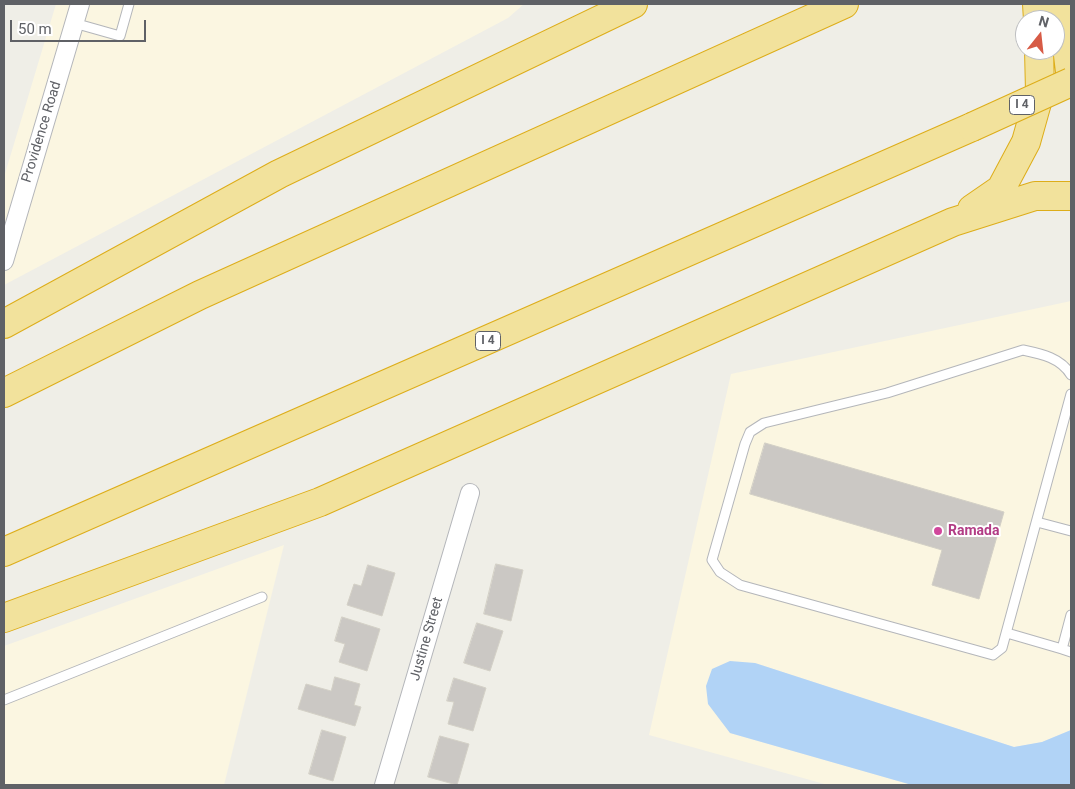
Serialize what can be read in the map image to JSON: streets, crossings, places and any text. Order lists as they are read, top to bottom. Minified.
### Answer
{"streets":{"highway":["I 4"],"street":["Providence Road","Justine Street"]},"places":["Ramada"],"scale_bar":"50 m","north":"top"}
